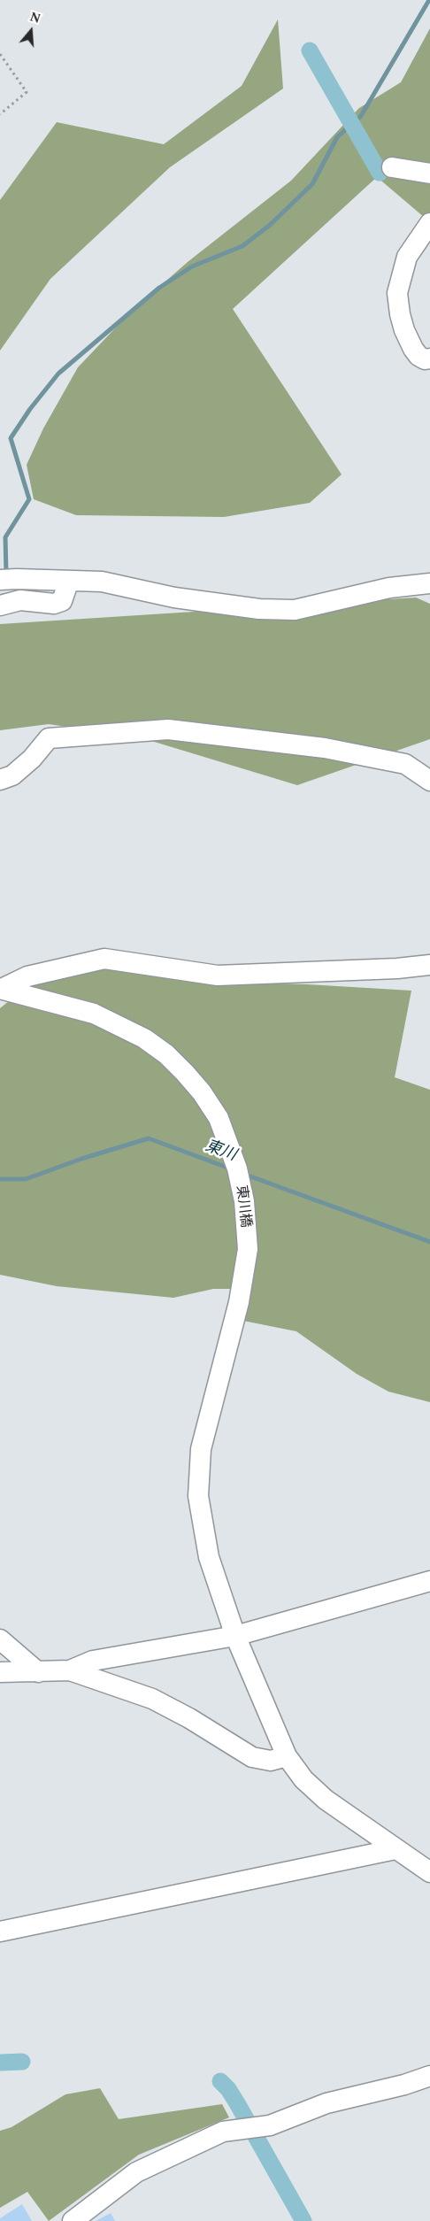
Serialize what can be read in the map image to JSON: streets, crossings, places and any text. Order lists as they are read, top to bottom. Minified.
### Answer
{"streets":{"street":["東川橋"]},"water":["東川"],"north":"top"}
